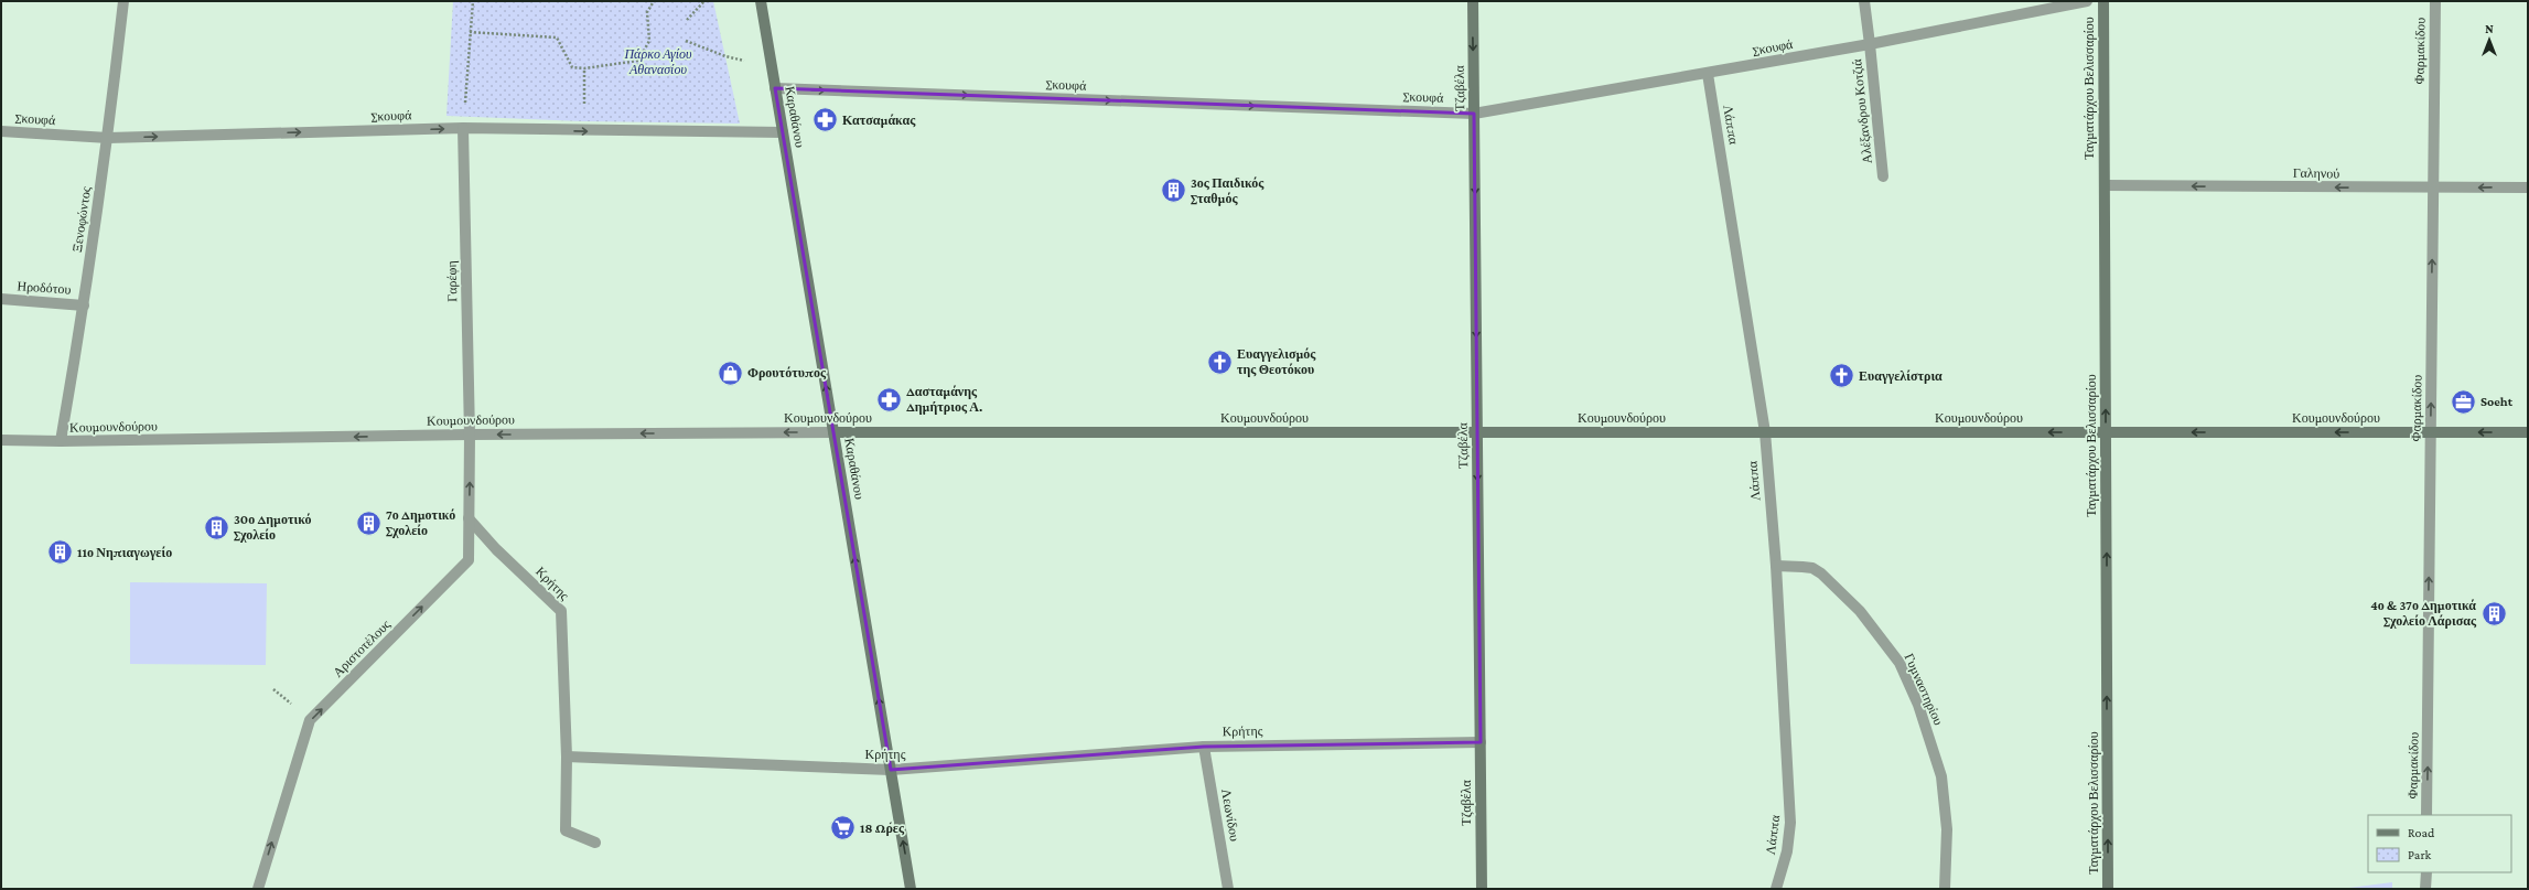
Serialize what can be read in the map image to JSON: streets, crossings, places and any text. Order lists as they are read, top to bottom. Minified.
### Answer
{"streets":{"street":["Σκουφά","Φαρμακίδου","Τζαβέλα","Ταγματάρχου Βελισσαρίου","Αλέξανδρου Κοτζιά","Καραθάνου","Λάππα","Γαληνού","Ξενοφώντος","Γαρέφη","Ηροδότου","Κουμουνδούρου","Κρήτης","Αριστοτέλους","Γυμναστηρίου","Λεωνίδου"]},"crossings":[["Σκουφά","Τζαβέλα"],["Σκουφά","Αλέξανδρου Κοτζιά"],["Σκουφά","Καραθάνου"],["Σκουφά","Λάππα"],["Σκουφά","Ξενοφώντος"],["Σκουφά","Γαρέφη"],["Φαρμακίδου","Γαληνού"],["Φαρμακίδου","Κουμουνδούρου"],["Τζαβέλα","Κουμουνδούρου"],["Τζαβέλα","Κρήτης"],["Ταγματάρχου Βελισσαρίου","Γαληνού"],["Ταγματάρχου Βελισσαρίου","Κουμουνδούρου"],["Καραθάνου","Κουμουνδούρου"],["Καραθάνου","Κρήτης"],["Λάππα","Κουμουνδούρου"],["Λάππα","Γυμναστηρίου"],["Ξενοφώντος","Ηροδότου"],["Ξενοφώντος","Κουμουνδούρου"],["Γαρέφη","Κουμουνδούρου"],["Γαρέφη","Αριστοτέλους"],["Κουμουνδούρου","Αριστοτέλους"],["Κρήτης","Αριστοτέλους"],["Κρήτης","Λεωνίδου"]],"one_way":["Σκουφά","Φαρμακίδου","Τζαβέλα","Ταγματάρχου Βελισσαρίου","Καραθάνου","Γαληνού","Κουμουνδούρου","Αριστοτέλους"],"parks":["Πάρκο Αγίου Αθανασίου"],"places":{"pharmacy":["Κατσαμάκας","Δασταμάνης Δημήτριος Α."],"building":["3ος Παιδικός Σταθμός","7ο Δημοτικό Σχολείο","30ο Δημοτικό Σχολείο","11ο Νηπιαγωγείο","4ο & 37ο Δημοτικά Σχολείο Λάρισας"],"church":["Ευαγγελισμός της Θεοτόκου","Ευαγγελίστρια"],"shop":["Φρουτότυπος"],"office":["Soeht"],"supermarket":["18 Ώρες"]},"legend":["Road","Park"],"north":"top"}
